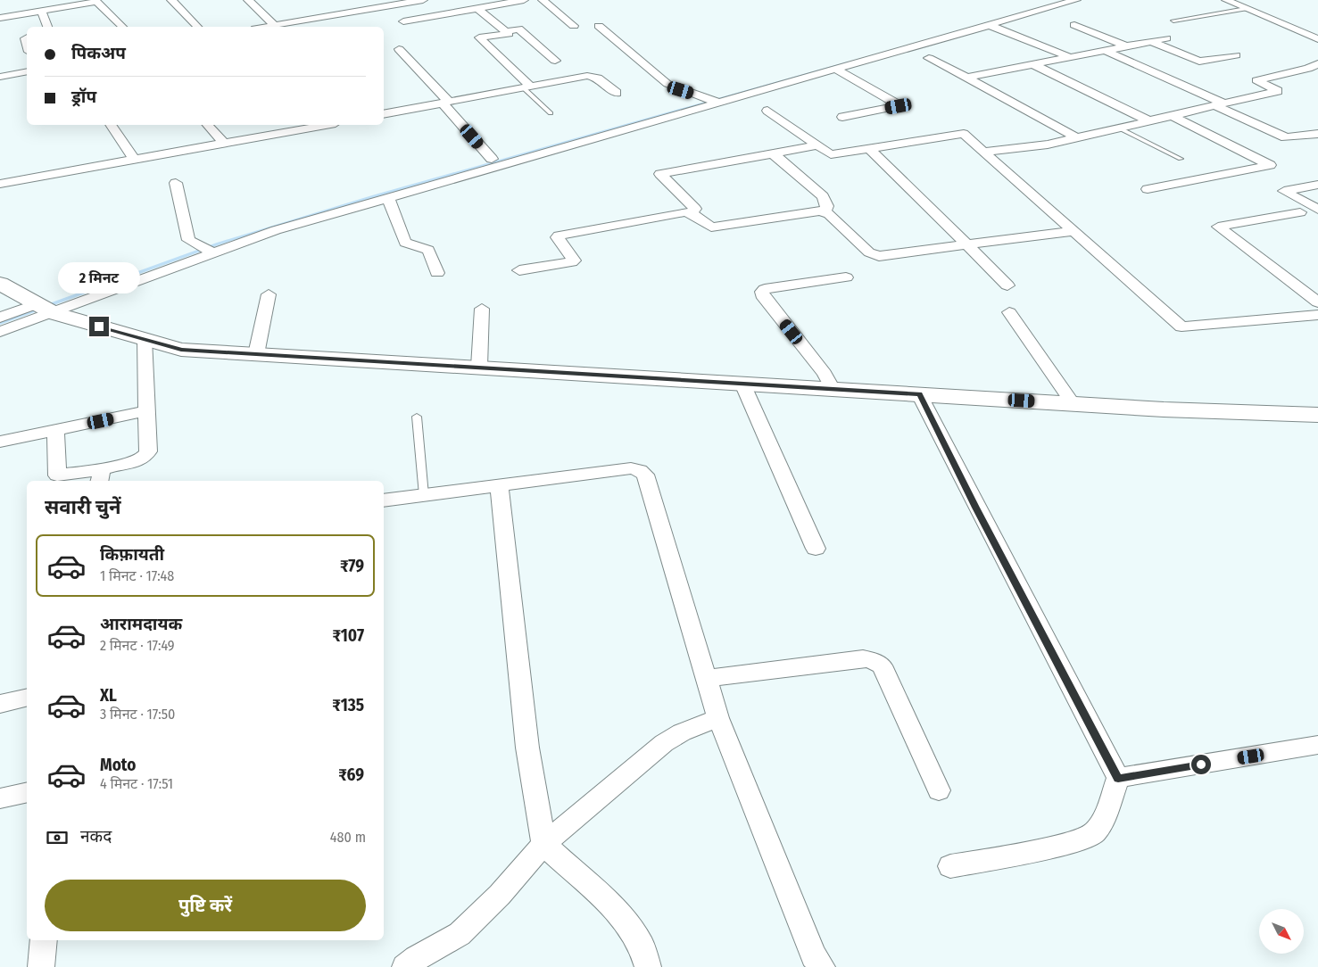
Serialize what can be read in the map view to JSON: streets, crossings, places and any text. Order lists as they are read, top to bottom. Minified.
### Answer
{"north":"bottom right","page":{"banner":["पिकअप","ड्रॉप"],"bubble":"2 मिनट","heading":"सवारी चुनें","list":[{"name":"किफ़ायती","note":"1 मिनट · 17:48","value":"₹79"},{"name":"आरामदायक","note":"2 मिनट · 17:49","value":"₹107"},{"name":"XL","note":"3 मिनट · 17:50","value":"₹135"},{"name":"Moto","note":"4 मिनट · 17:51","value":"₹69"}],"pay":["नकद","480 m"],"buttons":"पुष्टि करें"}}
